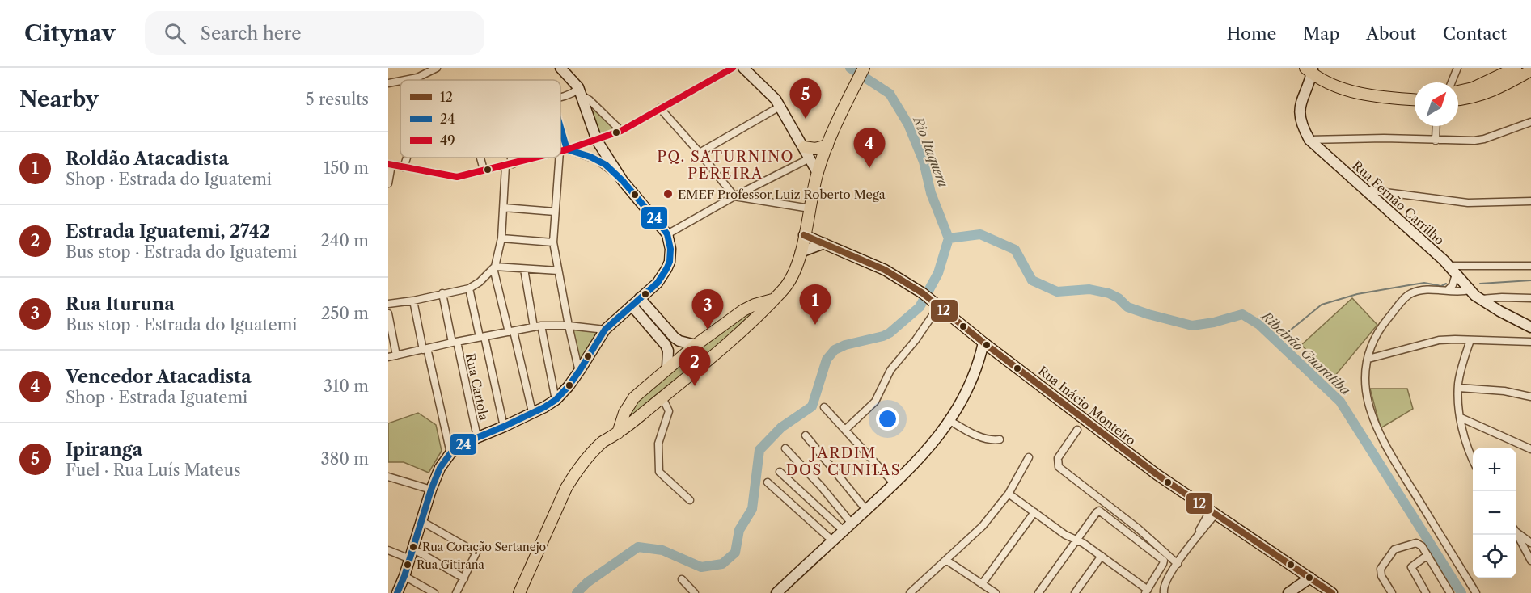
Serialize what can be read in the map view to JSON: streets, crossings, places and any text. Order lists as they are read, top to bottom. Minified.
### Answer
{"streets":{"street":["Rua Fernão Carrilho","Rua Cartola","Rua Inácio Monteiro"]},"districts":["PQ. SATURNINO PEREIRA","JARDIM DOS CUNHAS"],"water":["Rio Itaquera","Ribeirão Guaratiba"],"places":["EMEF Professor Luiz Roberto Mega","Rua Coração Sertanejo","Rua Gitirana"],"lines":["transit line 49","transit line 24","transit line 12"],"legend":["12","24","49"],"north":"top right","page":{"header":"Citynav","search":"Search here","nav":["Home","Map","About","Contact"],"heading":["Nearby","5 results"],"pins":["5","4","1","3","2"],"list":[{"mark":"1","name":"Roldão Atacadista","note":"Shop · Estrada do Iguatemi","value":"150 m"},{"mark":"2","name":"Estrada Iguatemi, 2742","note":"Bus stop · Estrada do Iguatemi","value":"240 m"},{"mark":"3","name":"Rua Ituruna","note":"Bus stop · Estrada do Iguatemi","value":"250 m"},{"mark":"4","name":"Vencedor Atacadista","note":"Shop · Estrada Iguatemi","value":"310 m"},{"mark":"5","name":"Ipiranga","note":"Fuel · Rua Luís Mateus","value":"380 m"}],"map_buttons":["+","−"]}}
